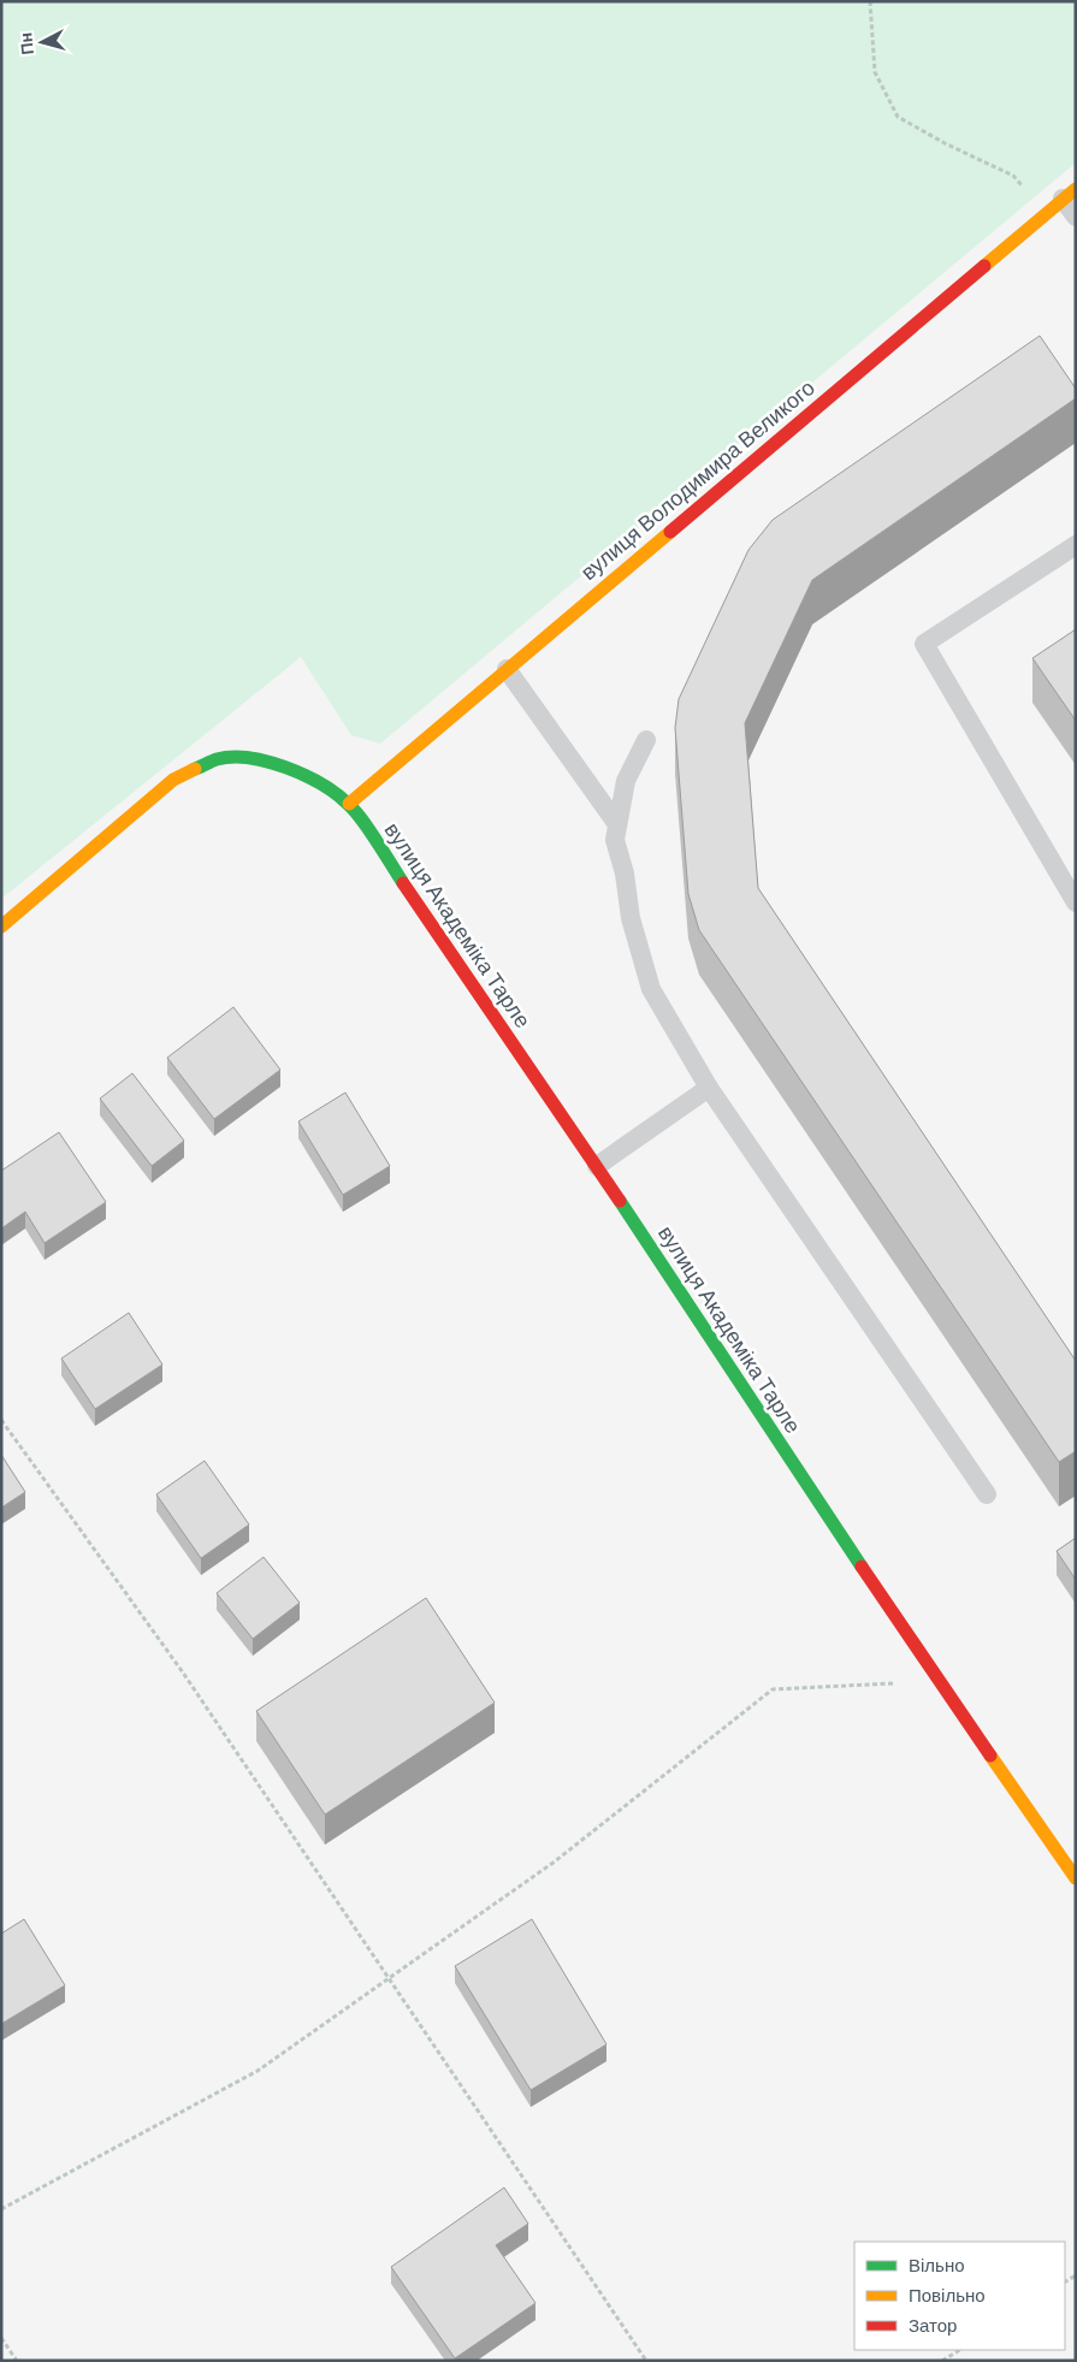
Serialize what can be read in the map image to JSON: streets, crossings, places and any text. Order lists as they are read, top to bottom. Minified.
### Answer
{"streets":{"street":["вулиця Володимира Великого","вулиця Академіка Тарле"]},"crossings":[["вулиця Володимира Великого","вулиця Академіка Тарле"]],"legend":["Вільно","Повільно","Затор"],"north":"left"}
